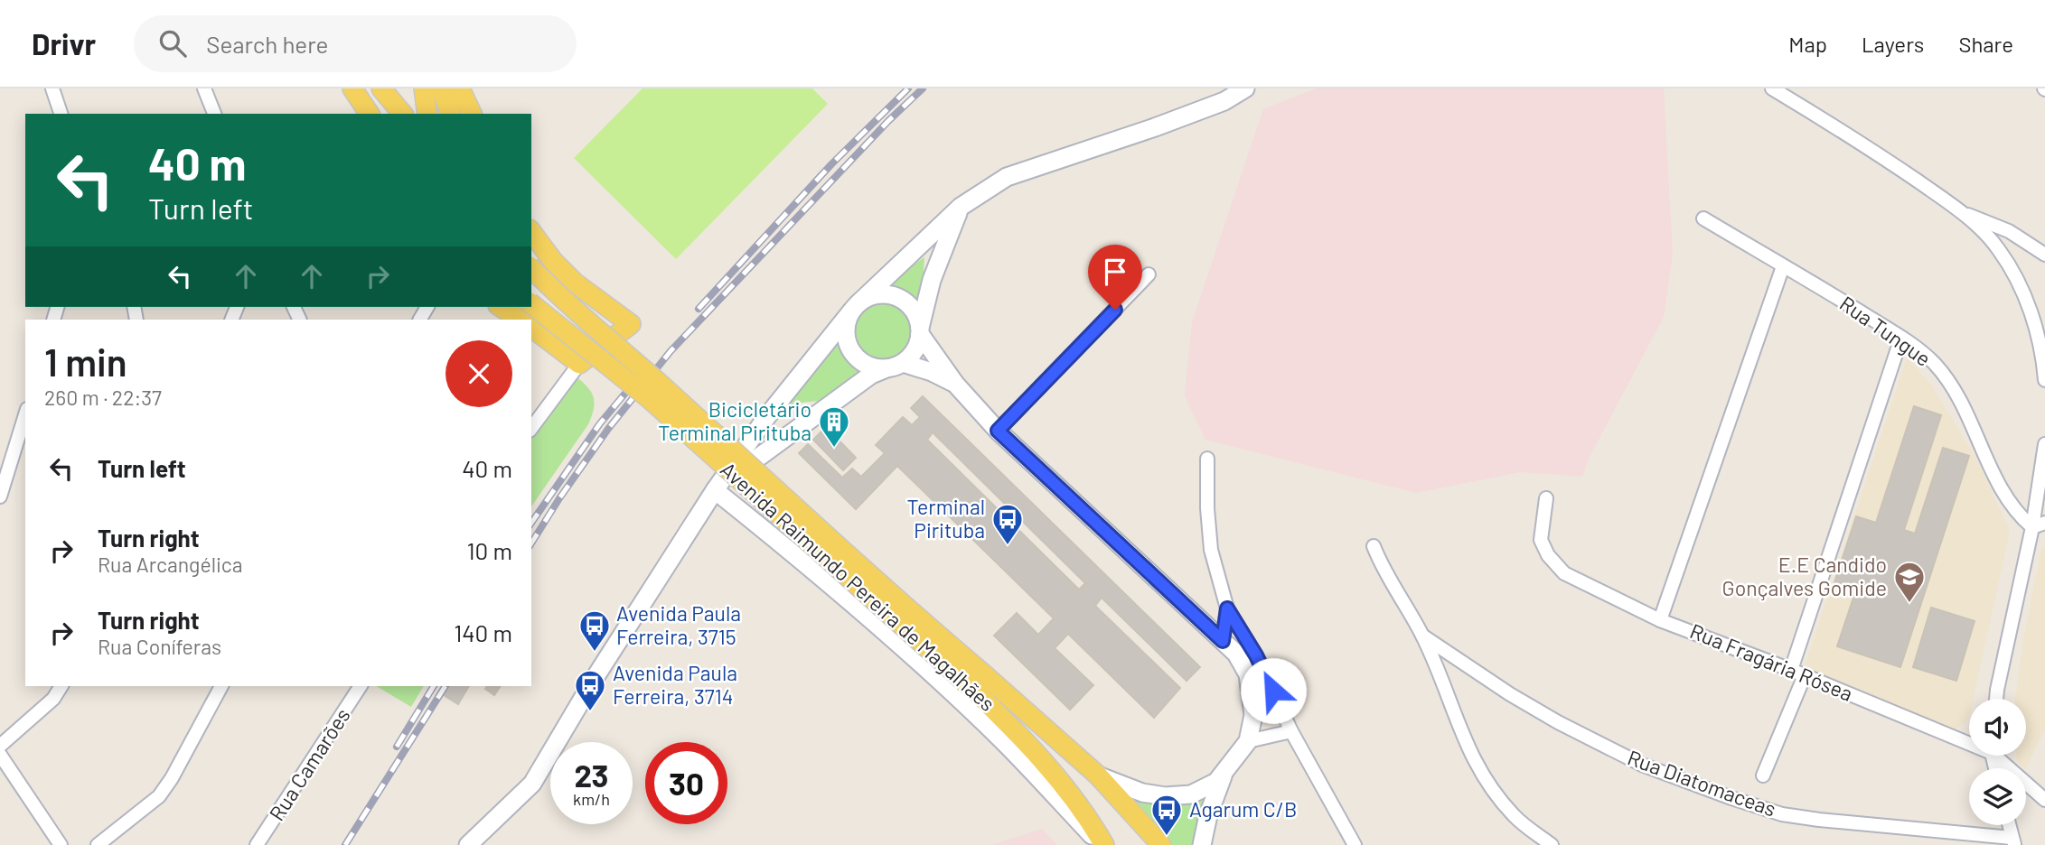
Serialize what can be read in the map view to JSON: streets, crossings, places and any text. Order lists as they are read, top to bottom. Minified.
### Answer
{"streets":{"main road":["Avenida Raimundo Pereira de Magalhães"],"street":["Rua Tungue","Rua Fragária Rósea","Rua Camarões","Rua Diatomaceas"]},"places":{"building":["Bicicletário Terminal Pirituba"],"bus stop":["Terminal Pirituba","Avenida Paula Ferreira, 3715","Avenida Paula Ferreira, 3714","Agarum C/B"],"school or university":["E.E Candido Gonçalves Gomide"]},"page":{"header":"Drivr","search":"Search here","nav":["Map","Layers","Share"],"turn":["40 m","Turn left"],"heading":["1 min","260 m · 22:37"],"list":[{"name":"Turn left","value":"40 m"},{"name":"Turn right","note":"Rua Arcangélica","value":"10 m"},{"name":"Turn right","note":"Rua Coníferas","value":"140 m"}],"speed":"23 km/h","limit":"30"}}
